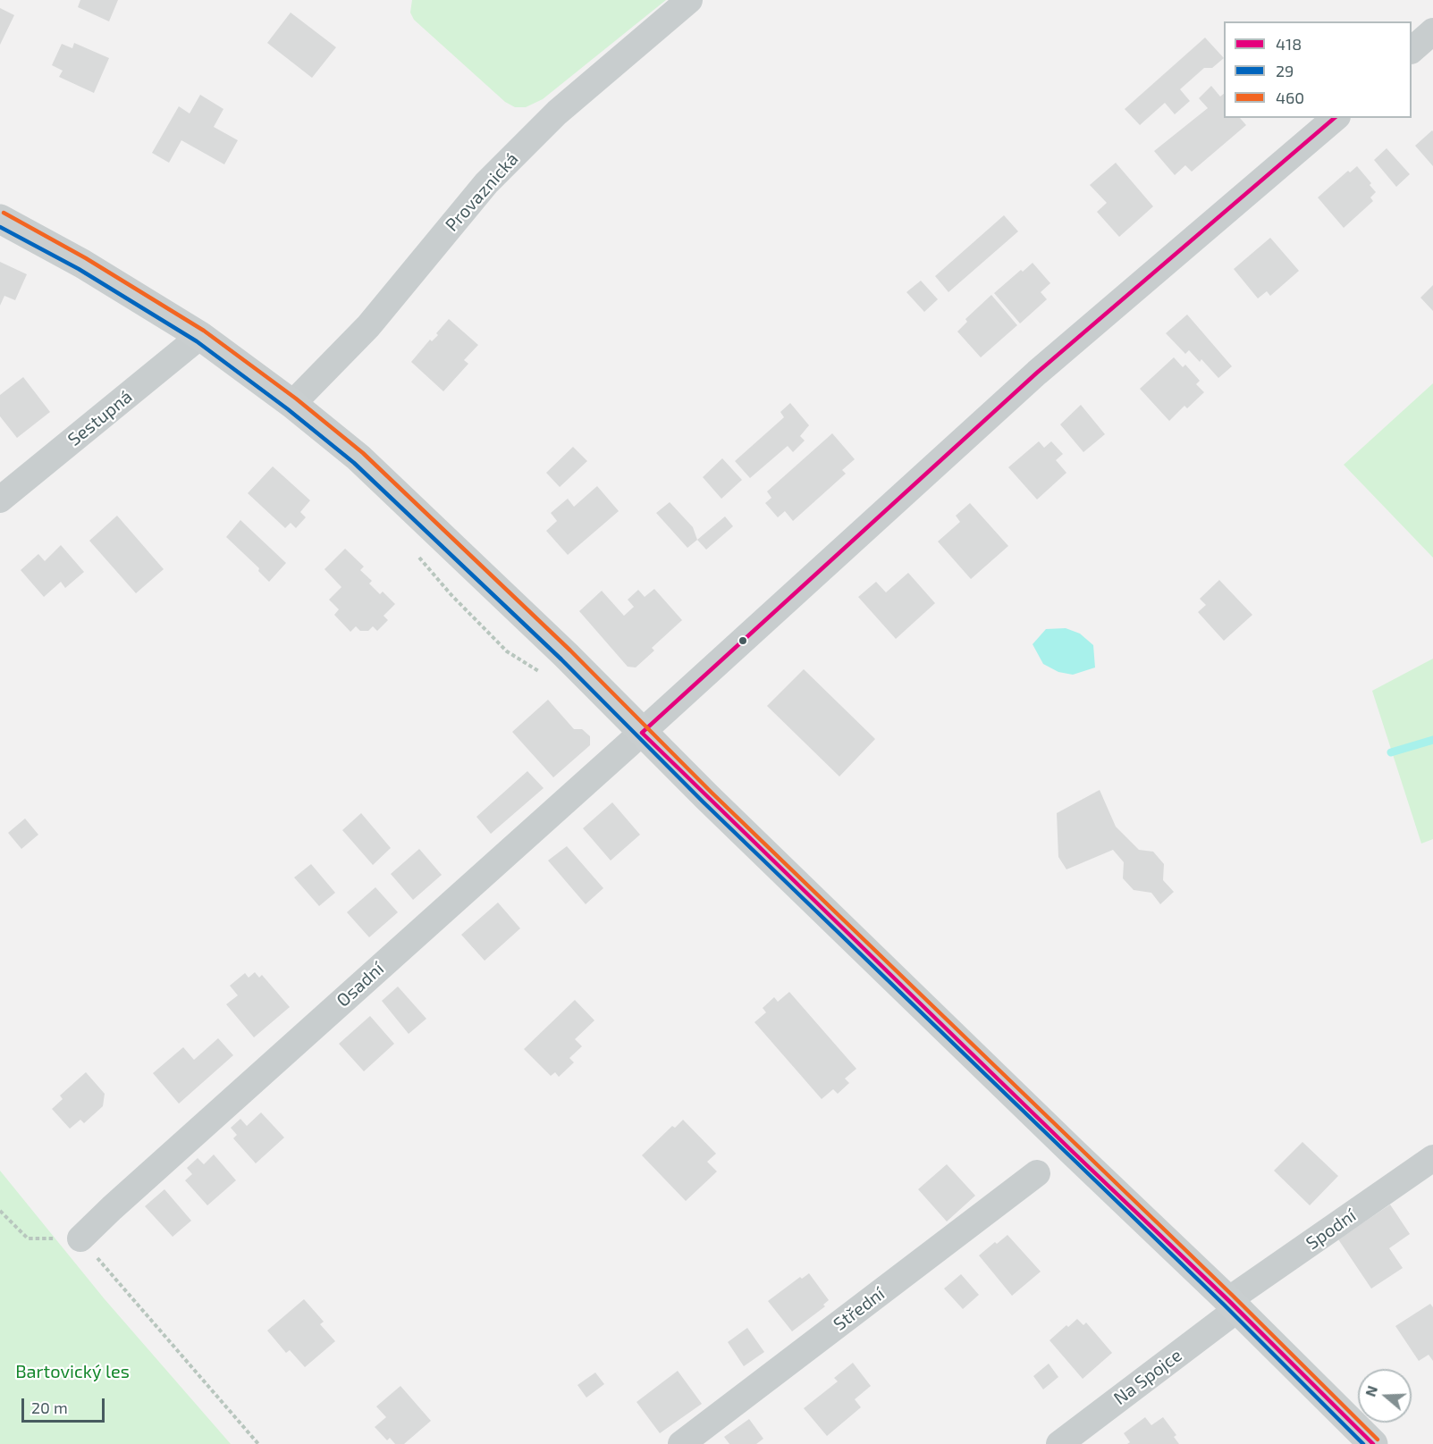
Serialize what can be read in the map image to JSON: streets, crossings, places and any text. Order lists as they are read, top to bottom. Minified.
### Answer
{"streets":{"street":["Provaznická","Sestupná","Osadní","Spodní","Střední","Na Spojce"]},"crossings":[["Spodní","Na Spojce"]],"parks":["Bartovický les"],"lines":["transit line 418","transit line 460","transit line 29"],"legend":["418","29","460"],"scale_bar":"20 m","north":"left"}
